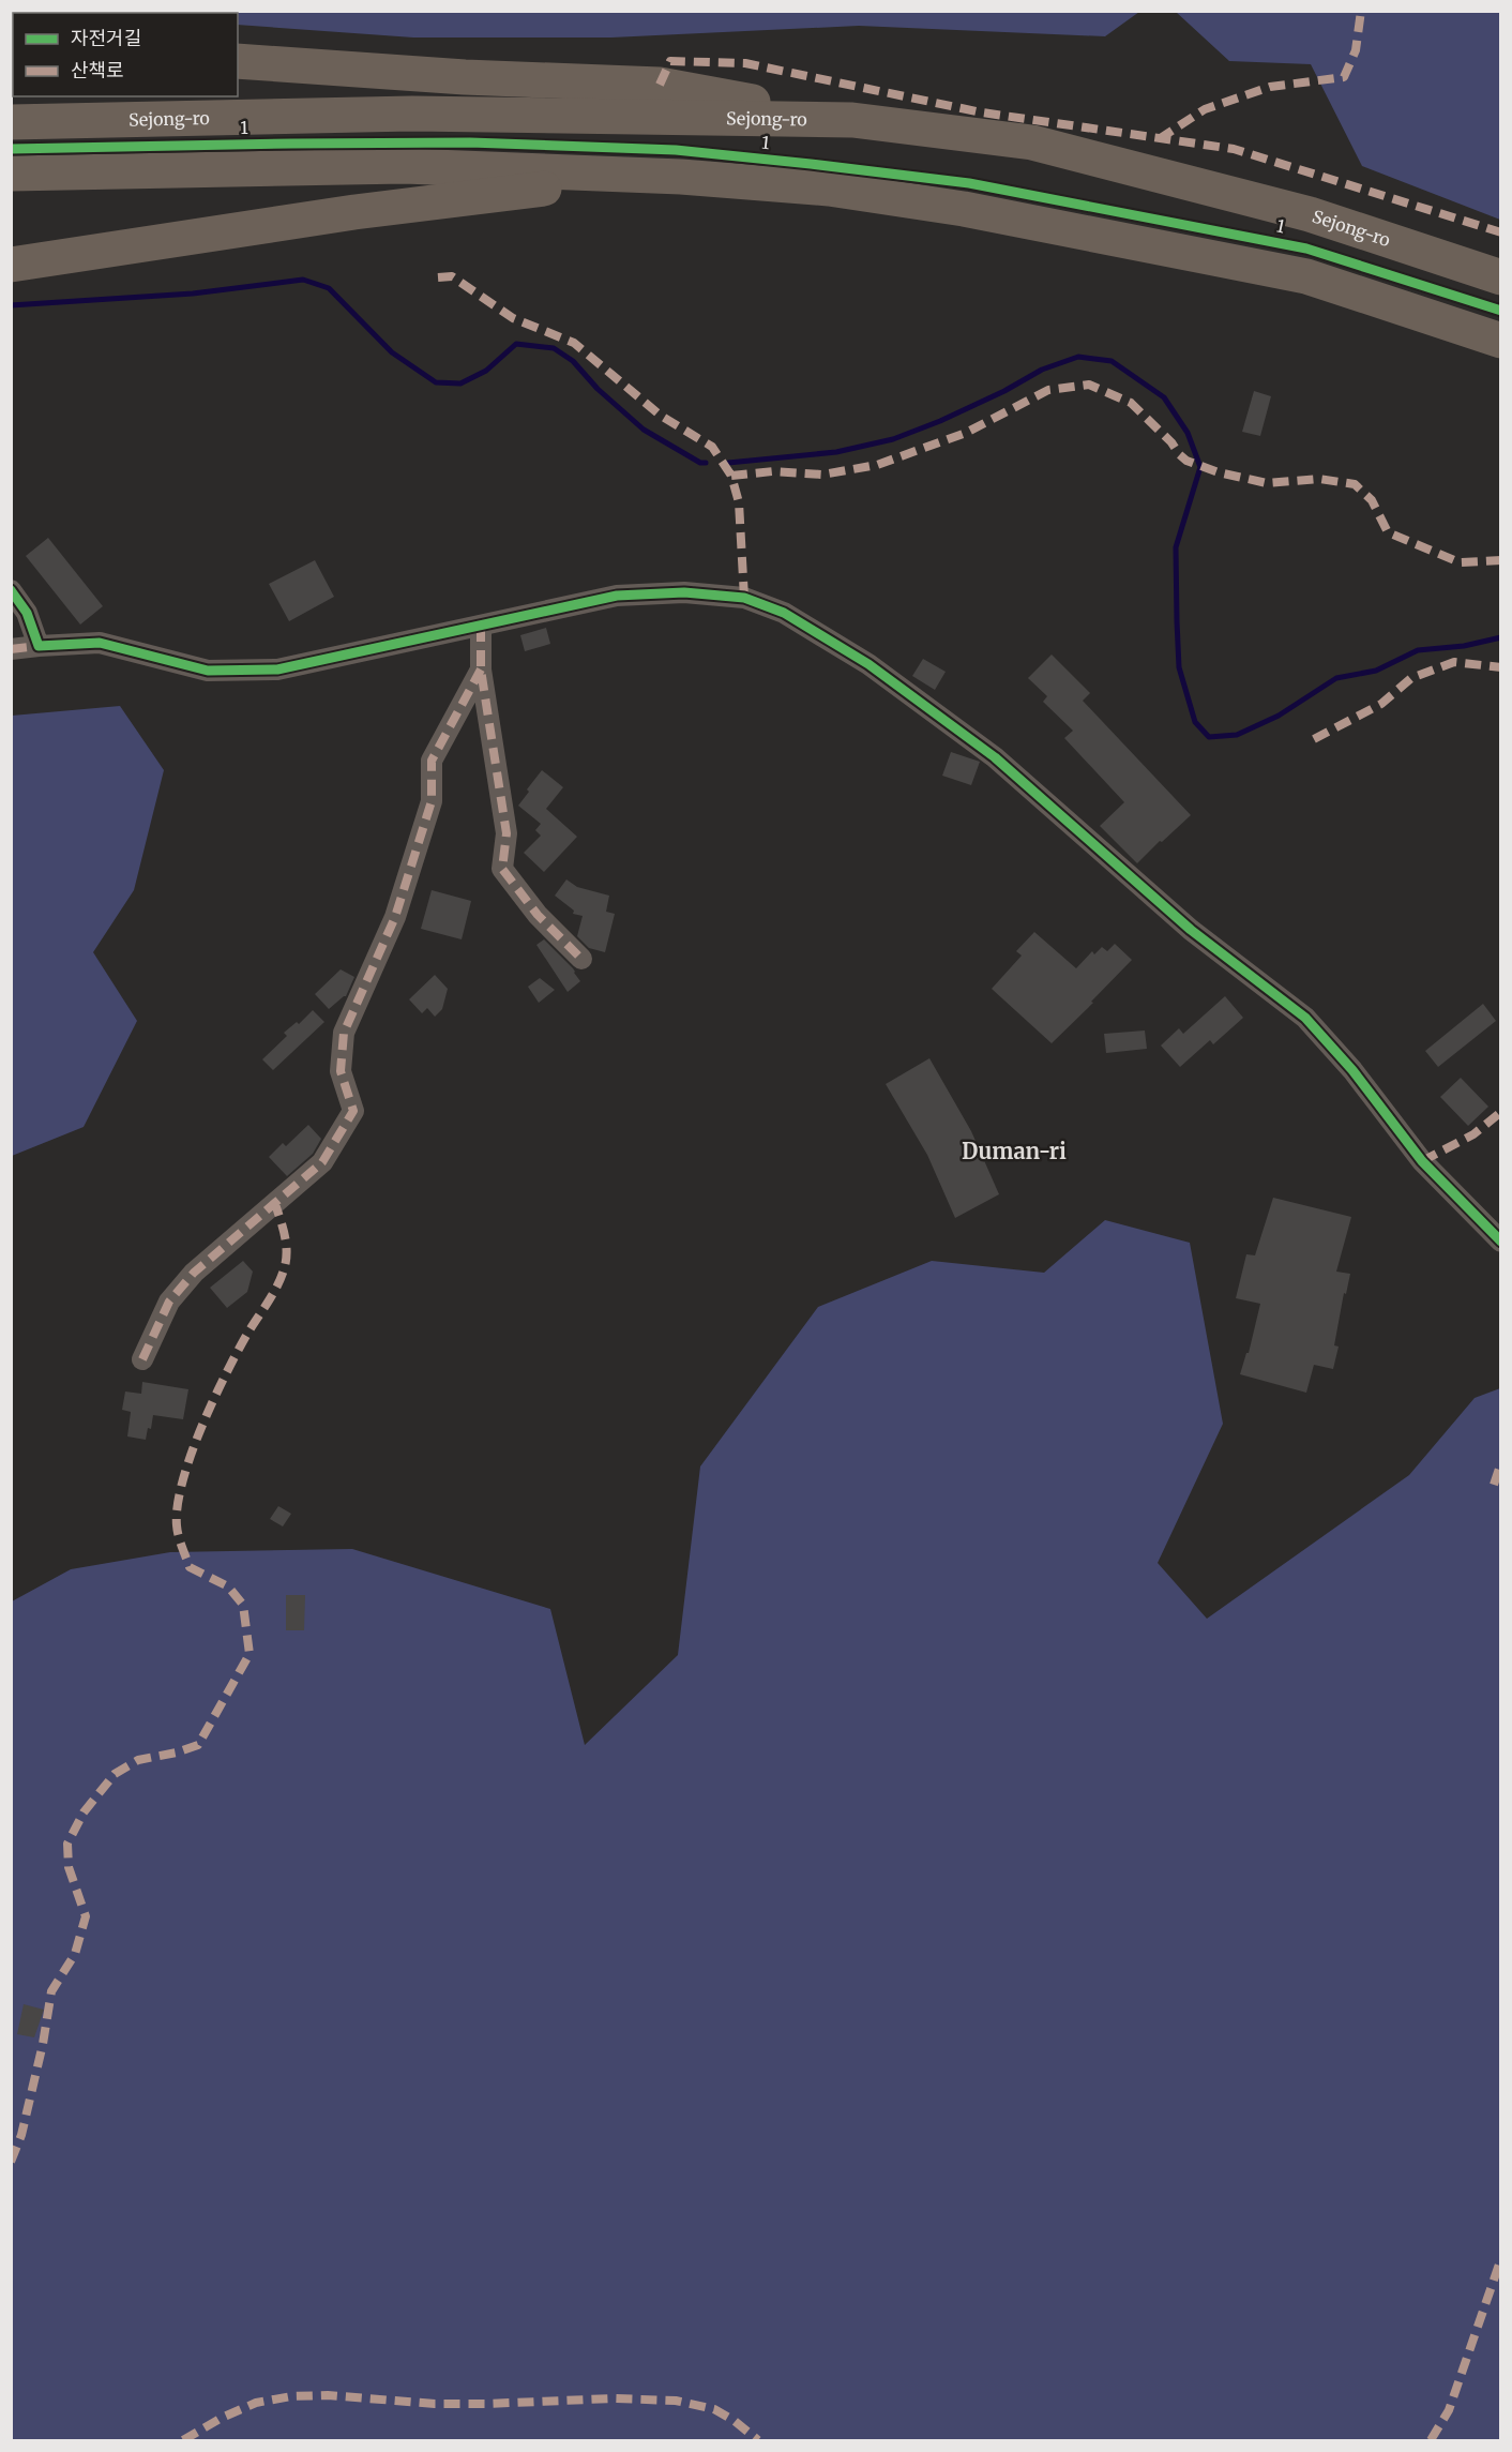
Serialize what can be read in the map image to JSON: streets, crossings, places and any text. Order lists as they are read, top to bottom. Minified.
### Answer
{"streets":{"highway":["Sejong-ro"],"cycle path":["1"]},"districts":["Duman-ri"],"legend":["자전거길","산책로"]}
